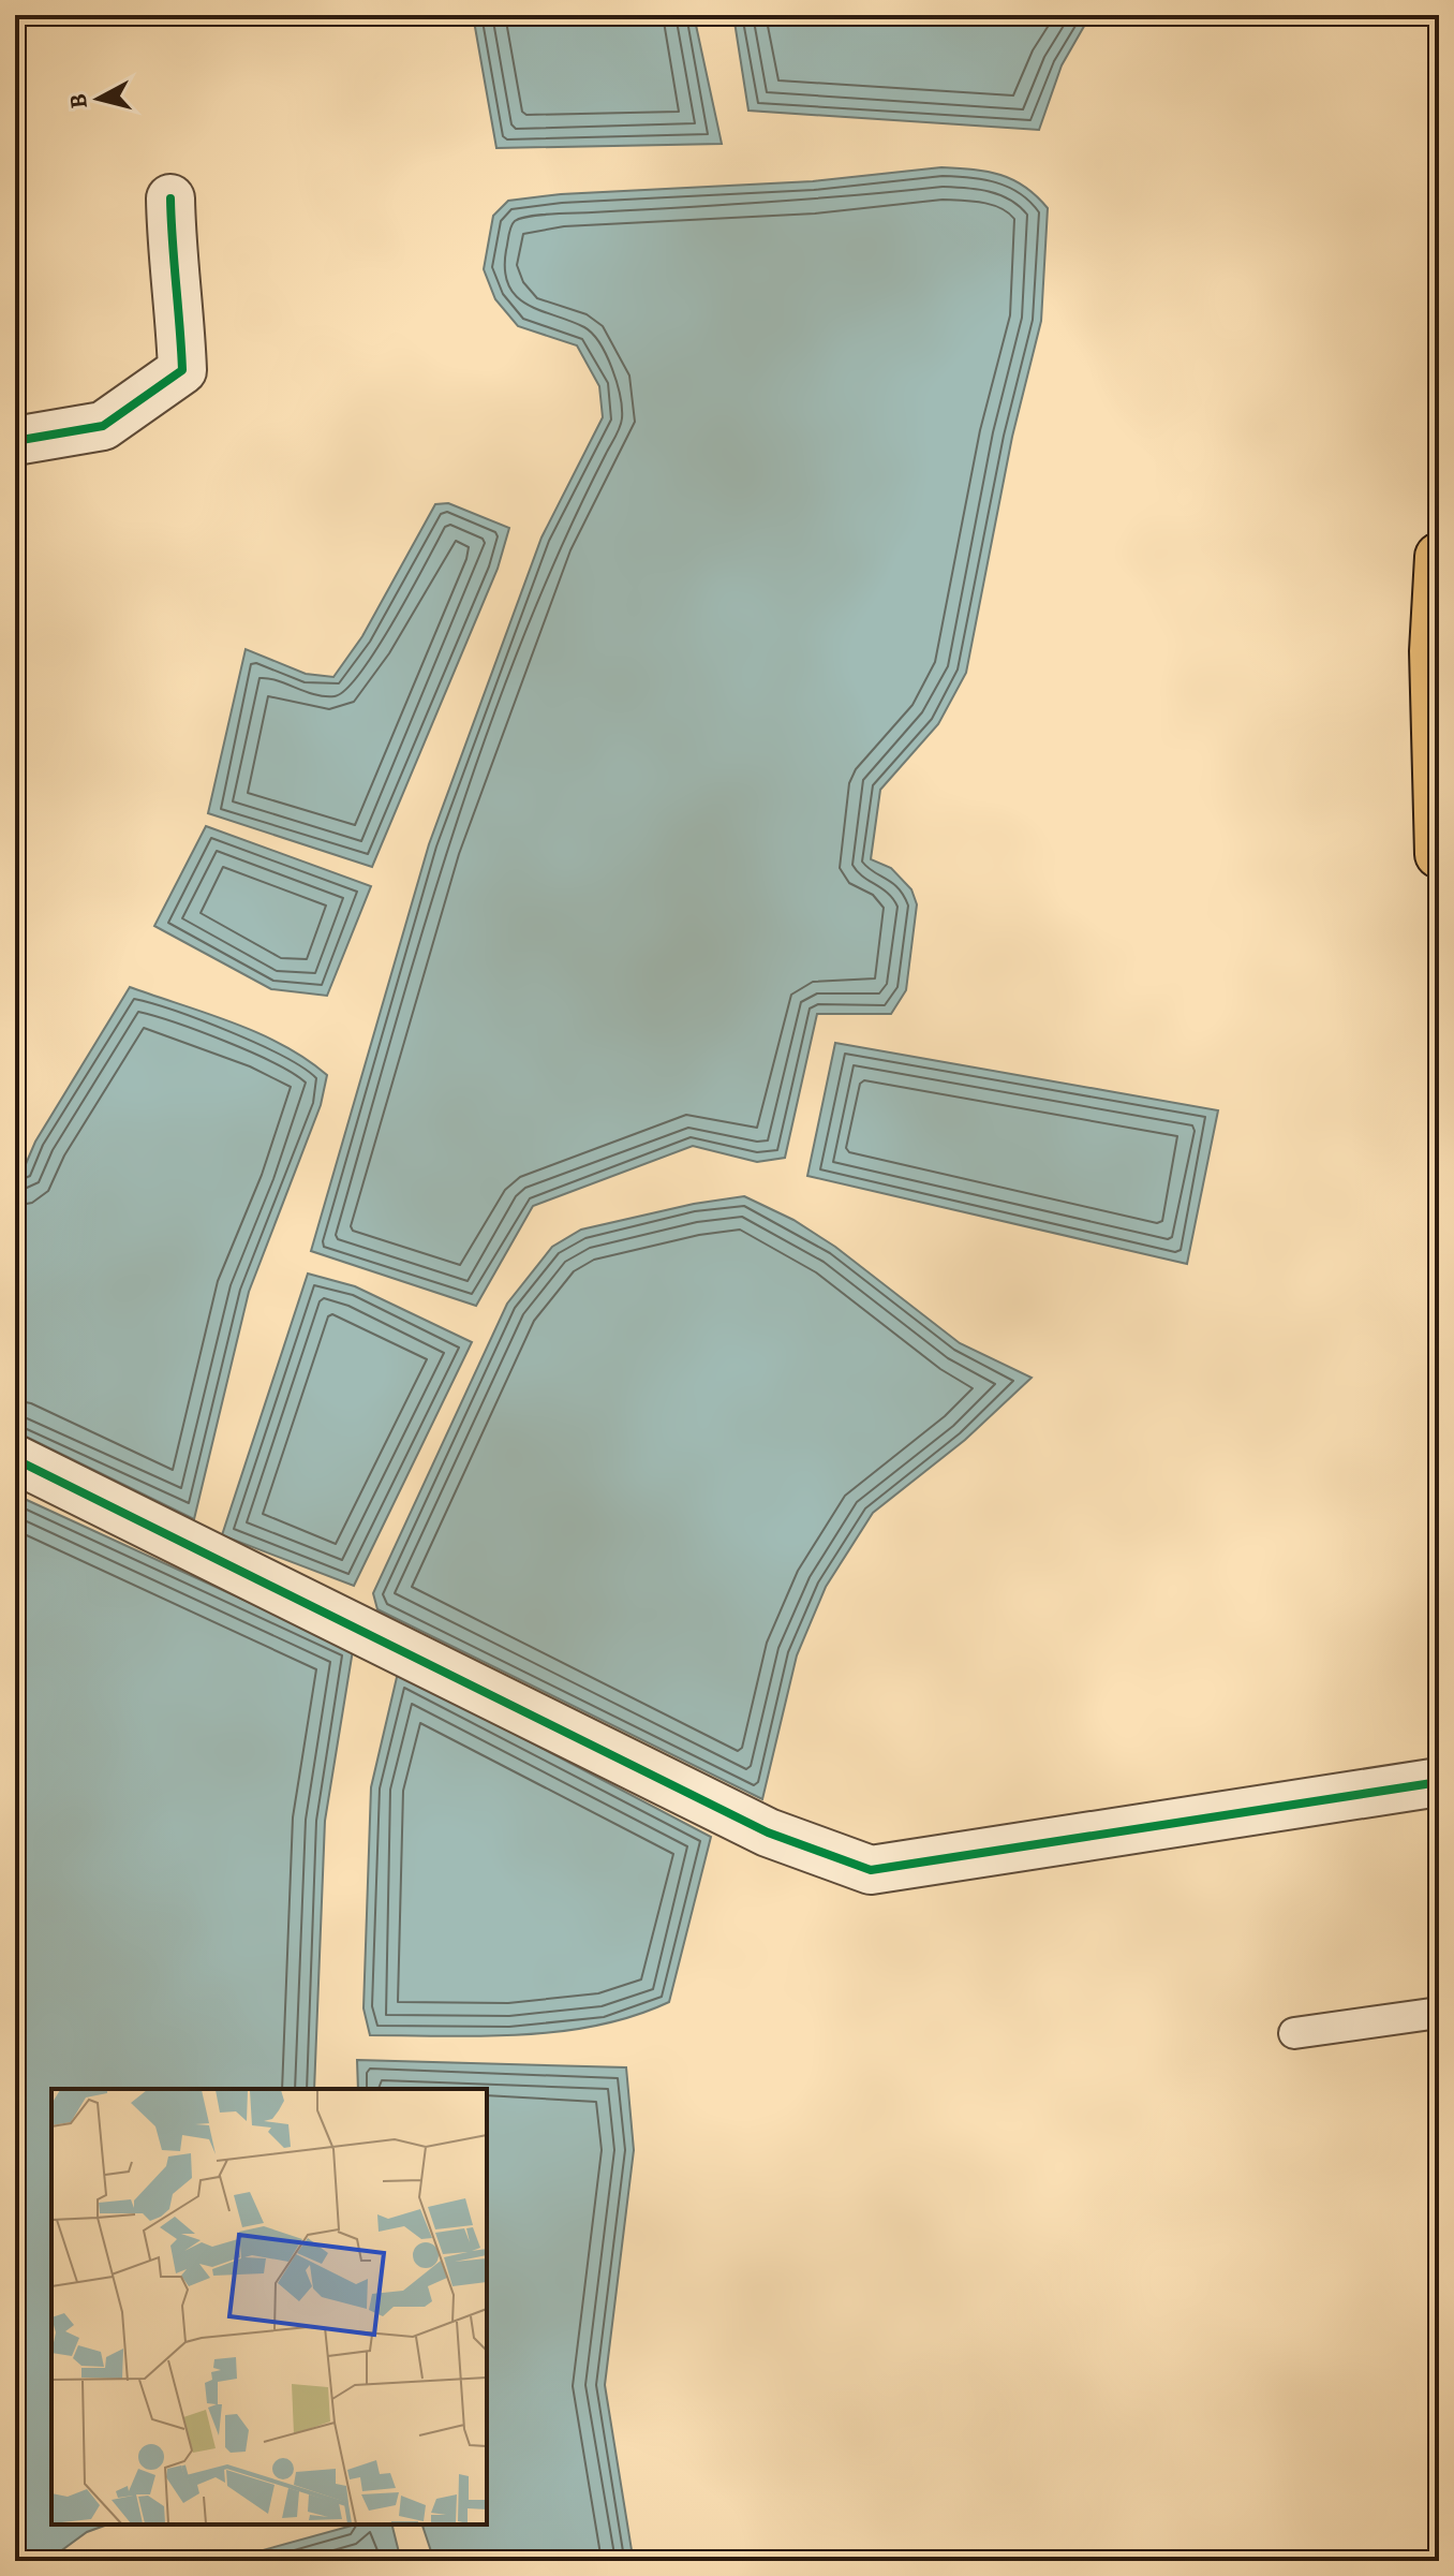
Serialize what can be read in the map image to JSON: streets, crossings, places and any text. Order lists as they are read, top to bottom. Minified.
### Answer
{"north":"left"}
